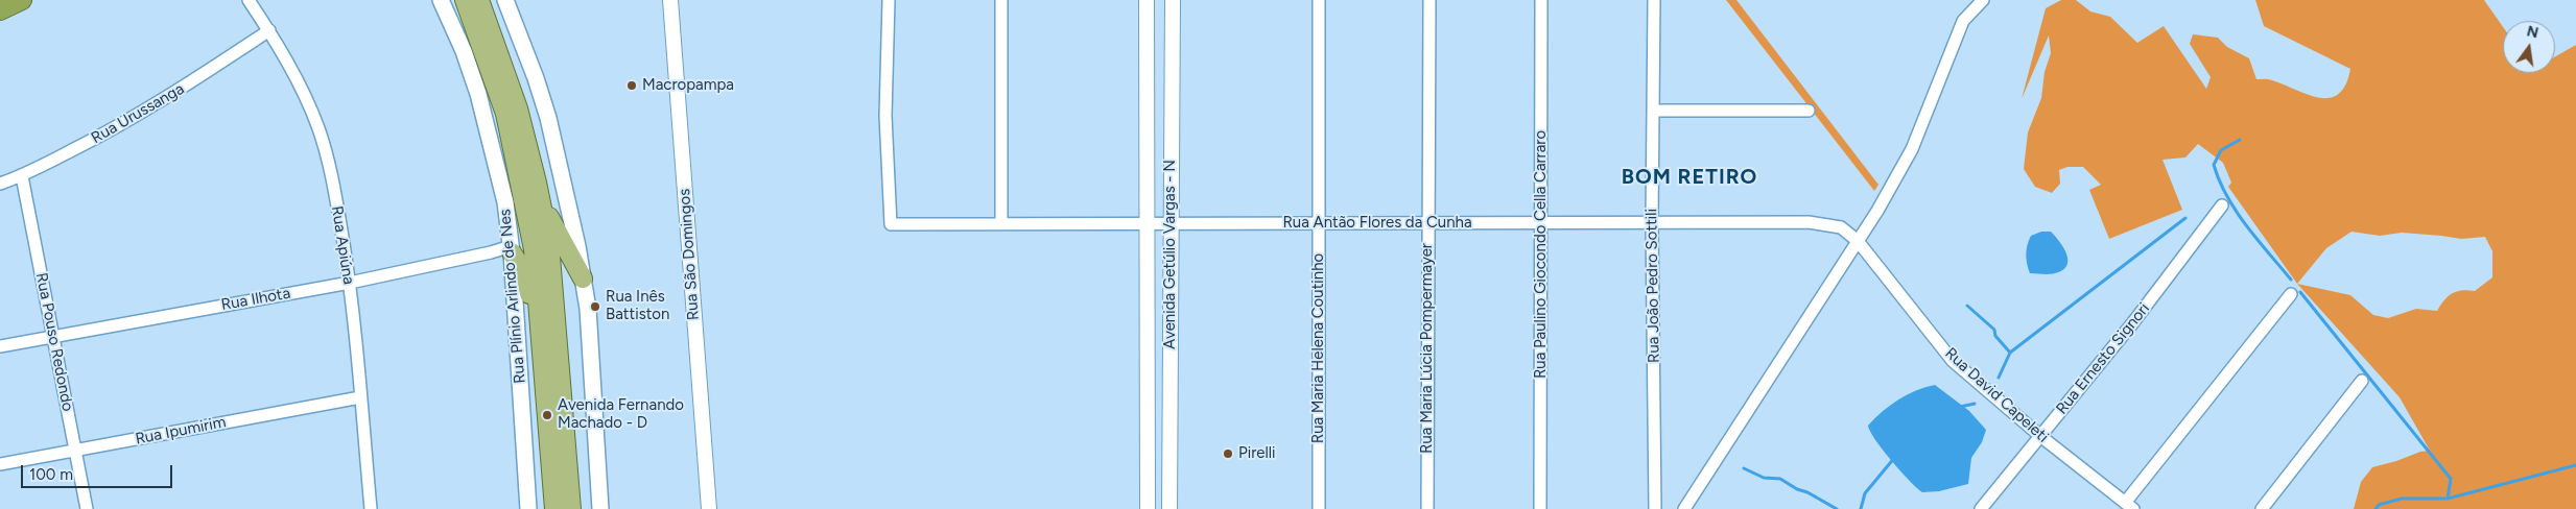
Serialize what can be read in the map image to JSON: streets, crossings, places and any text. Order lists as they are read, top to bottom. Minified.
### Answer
{"streets":{"main road":["Rua Plínio Arlindo de Nes"],"street":["Rua Urussanga","Rua Antão Flores da Cunha","Rua Apiúna","Rua São Domingos","Avenida Getúlio Vargas - N","Rua Paulino Giocondo Cella Carraro","Rua João Pedro Sottili","Rua Ilhota","Rua Pouso Redondo","Rua Maria Helena Coutinho","Rua Maria Lúcia Pompermayer","Rua Ernesto Signori","Rua David Capeleti","Rua Ipumirim"]},"crossings":[["Rua Urussanga","Rua Apiúna"],["Rua Urussanga","Rua Pouso Redondo"],["Rua Antão Flores da Cunha","Avenida Getúlio Vargas - N"],["Rua Antão Flores da Cunha","Rua Paulino Giocondo Cella Carraro"],["Rua Antão Flores da Cunha","Rua João Pedro Sottili"],["Rua Antão Flores da Cunha","Rua Maria Helena Coutinho"],["Rua Antão Flores da Cunha","Rua Maria Lúcia Pompermayer"],["Rua Antão Flores da Cunha","Rua David Capeleti"],["Rua Apiúna","Rua Ilhota"],["Rua Apiúna","Rua Ipumirim"],["Rua Plínio Arlindo de Nes","Rua Ilhota"],["Rua Ilhota","Rua Pouso Redondo"],["Rua Pouso Redondo","Rua Ipumirim"],["Rua Ernesto Signori","Rua David Capeleti"]],"districts":["BOM RETIRO"],"places":["Macropampa","Rua Inês Battiston","Avenida Fernando Machado - D","Pirelli"],"scale_bar":"100 m","north":"top"}
